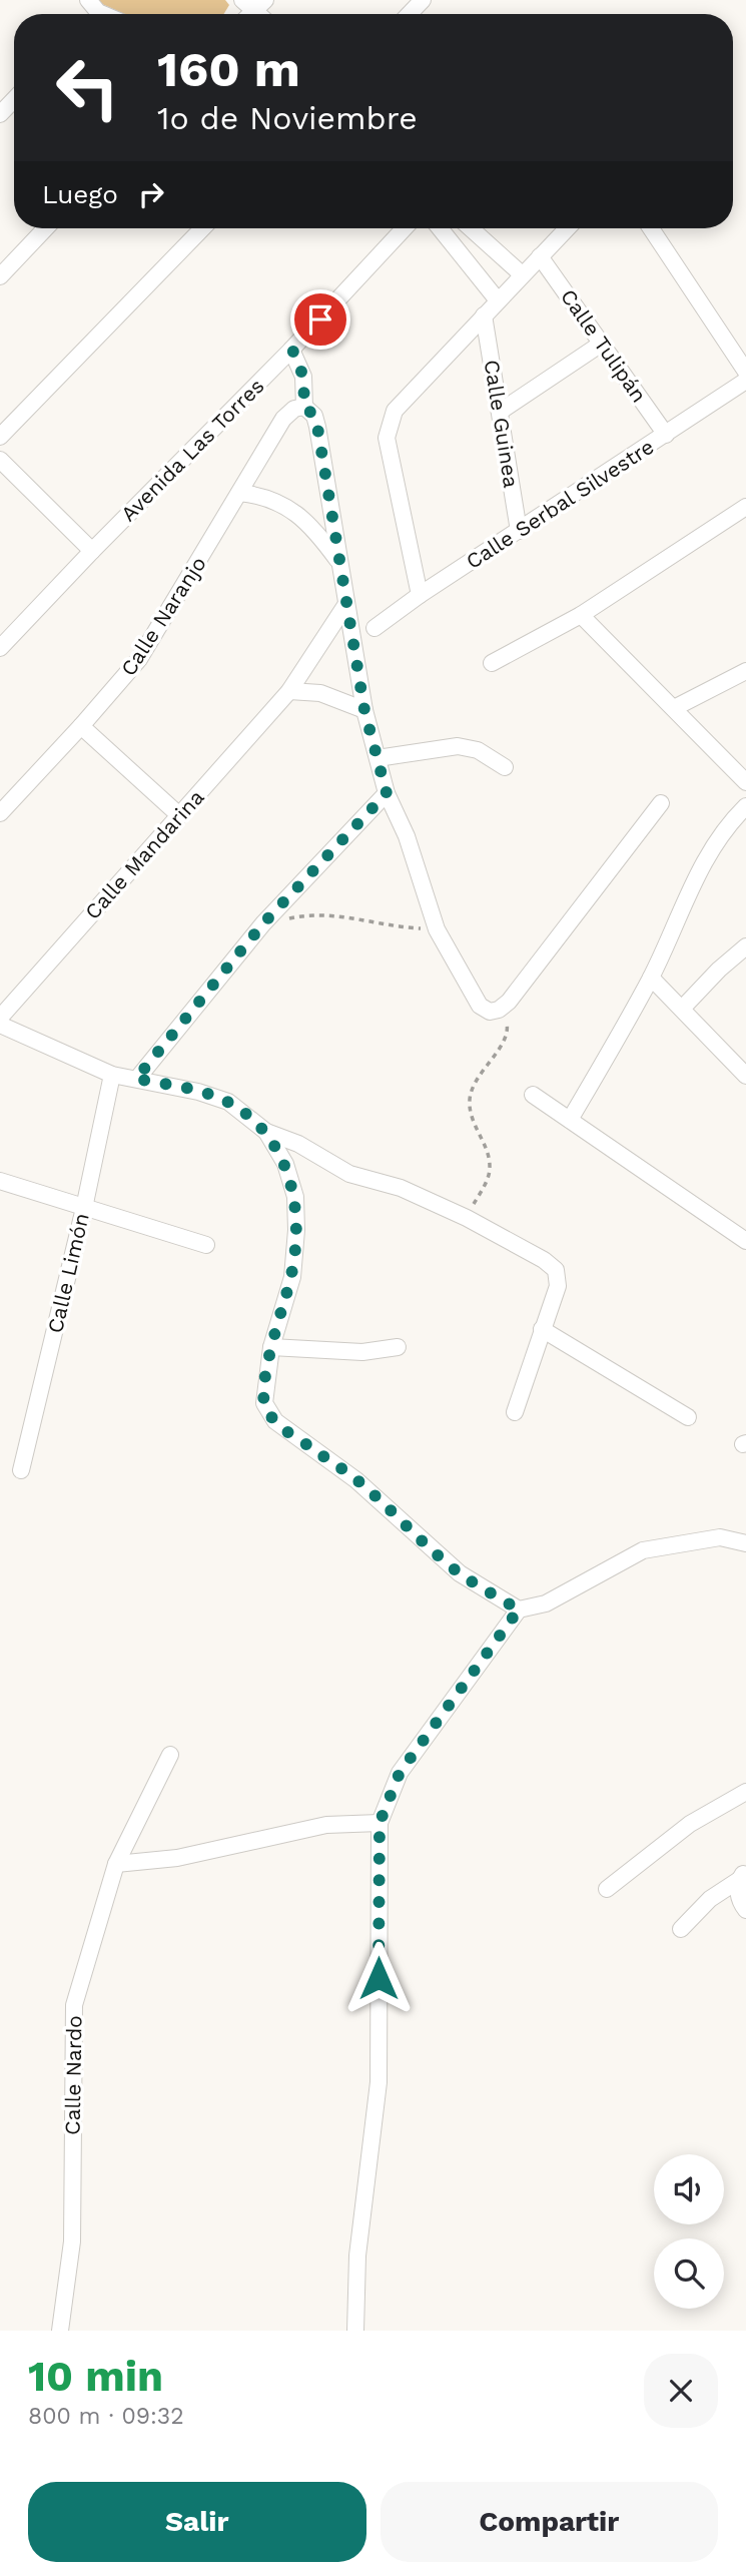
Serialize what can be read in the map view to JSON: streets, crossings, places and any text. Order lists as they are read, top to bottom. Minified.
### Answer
{"streets":{"street":["Calle Tulipán","Calle Guinea","Avenida Las Torres","Calle Serbal Silvestre","Calle Naranjo","Calle Mandarina","Calle Limón","Calle Nardo"]},"crossings":[["Calle Tulipán","Calle Serbal Silvestre"],["Calle Guinea","Calle Serbal Silvestre"]],"page":{"turn":["160 m","1o de Noviembre"],"then":"Luego","heading":["10 min","800 m · 09:32"],"buttons":["Salir","Compartir"]}}
